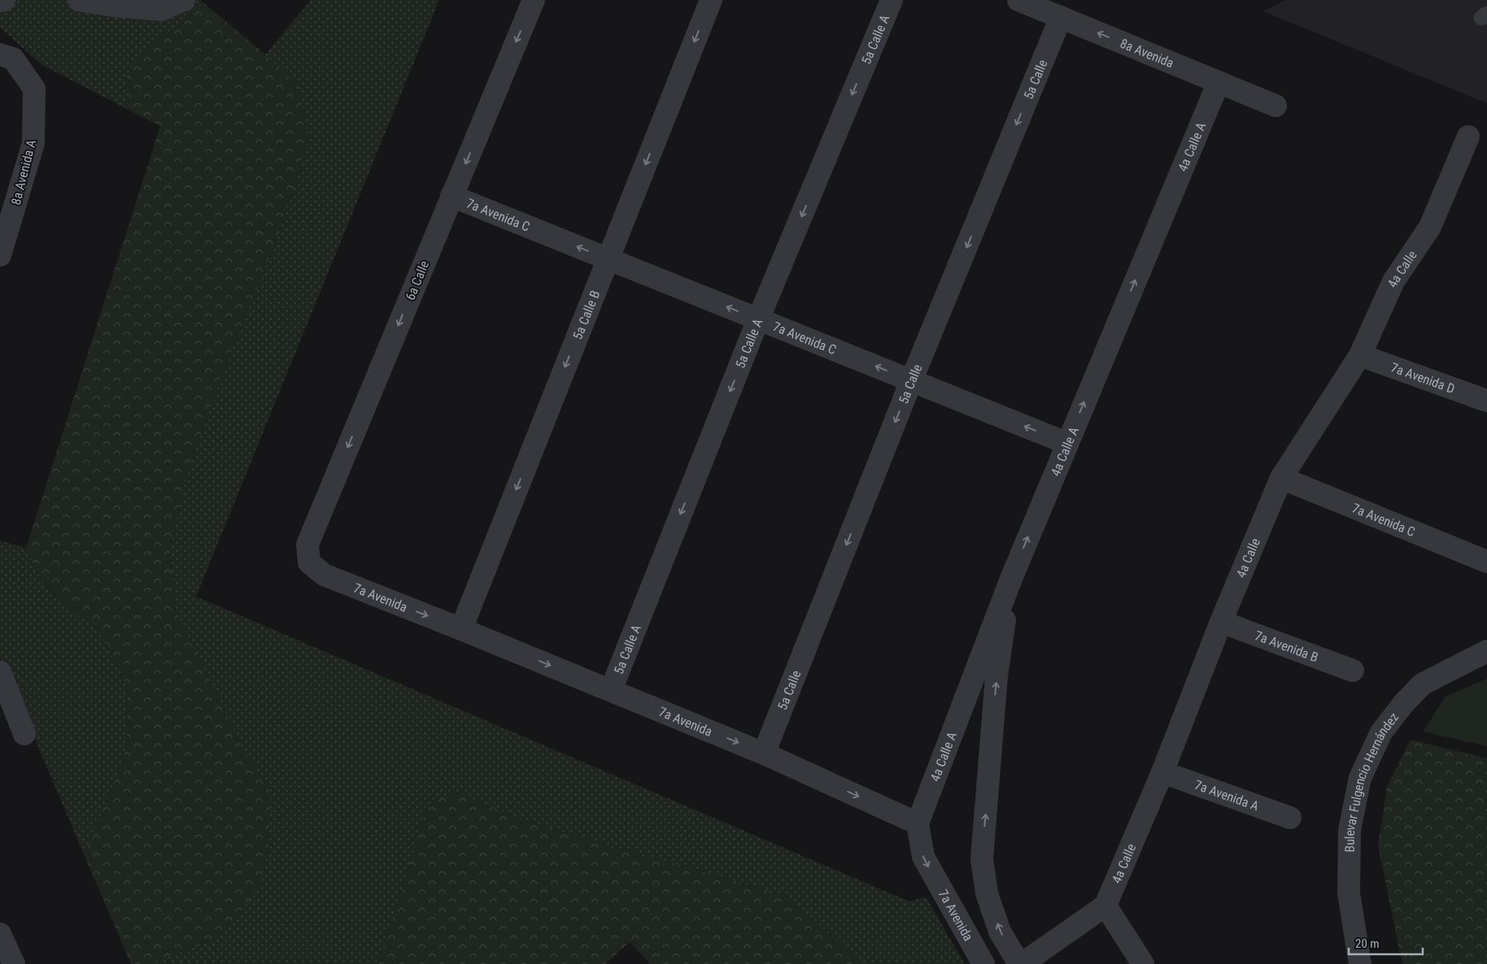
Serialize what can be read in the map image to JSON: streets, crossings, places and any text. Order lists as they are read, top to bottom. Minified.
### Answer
{"streets":{"street":["5a Calle A","8a Avenida","5a Calle","4a Calle A","8a Avenida A","7a Avenida C","4a Calle","6a Calle","5a Calle B","7a Avenida D","7a Avenida","7a Avenida B","Bulevar Fulgencio Hernández","7a Avenida A"]},"crossings":[["5a Calle A","7a Avenida C"],["5a Calle A","7a Avenida"],["8a Avenida","5a Calle"],["8a Avenida","4a Calle A"],["5a Calle","7a Avenida C"],["5a Calle","7a Avenida"],["4a Calle A","7a Avenida C"],["4a Calle A","7a Avenida"],["7a Avenida C","4a Calle"],["7a Avenida C","6a Calle"],["7a Avenida C","5a Calle B"],["4a Calle","7a Avenida D"],["4a Calle","7a Avenida B"],["4a Calle","7a Avenida A"],["6a Calle","7a Avenida"],["5a Calle B","7a Avenida"]],"one_way":["5a Calle A","8a Avenida","5a Calle","4a Calle A","7a Avenida C","6a Calle","5a Calle B","7a Avenida"],"scale_bar":"20 m"}
